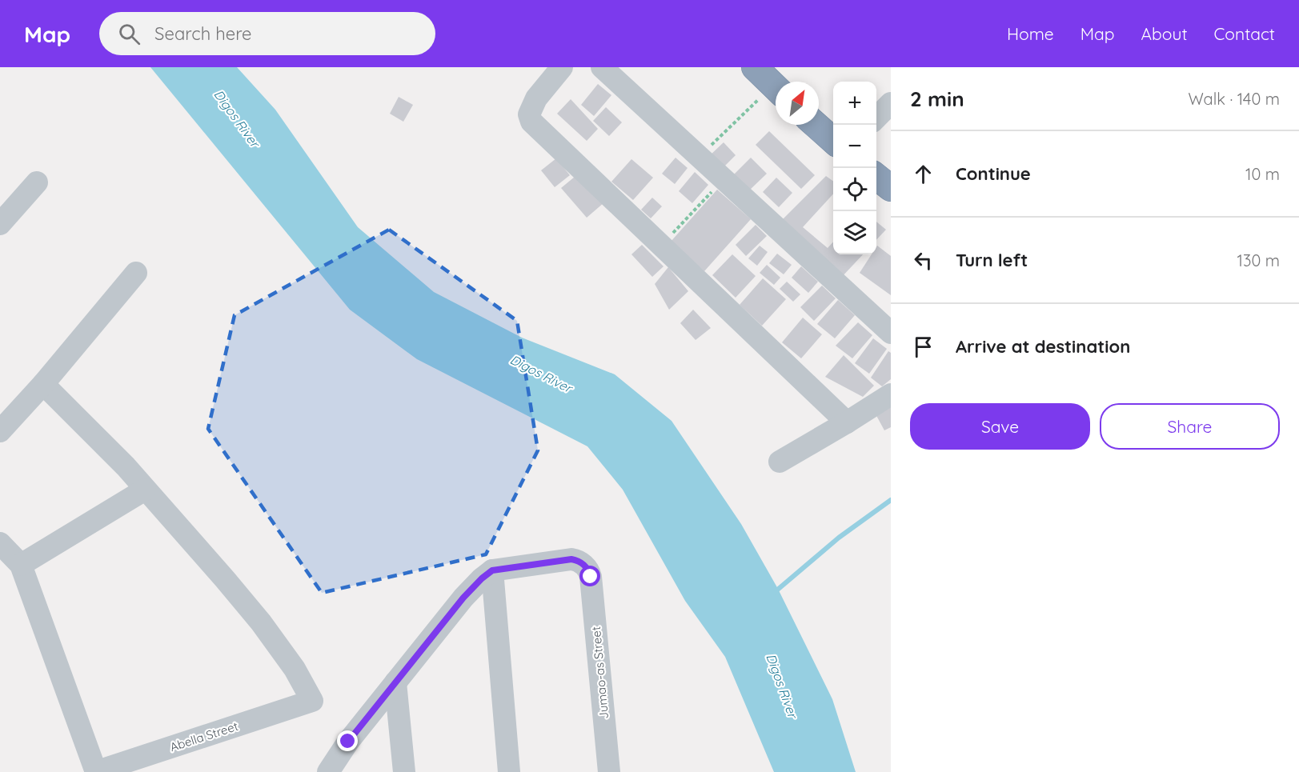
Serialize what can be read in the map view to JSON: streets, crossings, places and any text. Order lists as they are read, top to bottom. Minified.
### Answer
{"streets":{"street":["Jumao-as Street","Abella Street"]},"water":["Digos River"],"north":"top right","page":{"header":"Map","search":"Search here","nav":["Home","Map","About","Contact"],"heading":["2 min","Walk · 140 m"],"map_buttons":["+","−"],"list":[["Continue","10 m"],["Turn left","130 m"],"Arrive at destination"],"buttons":["Save","Share"]}}
